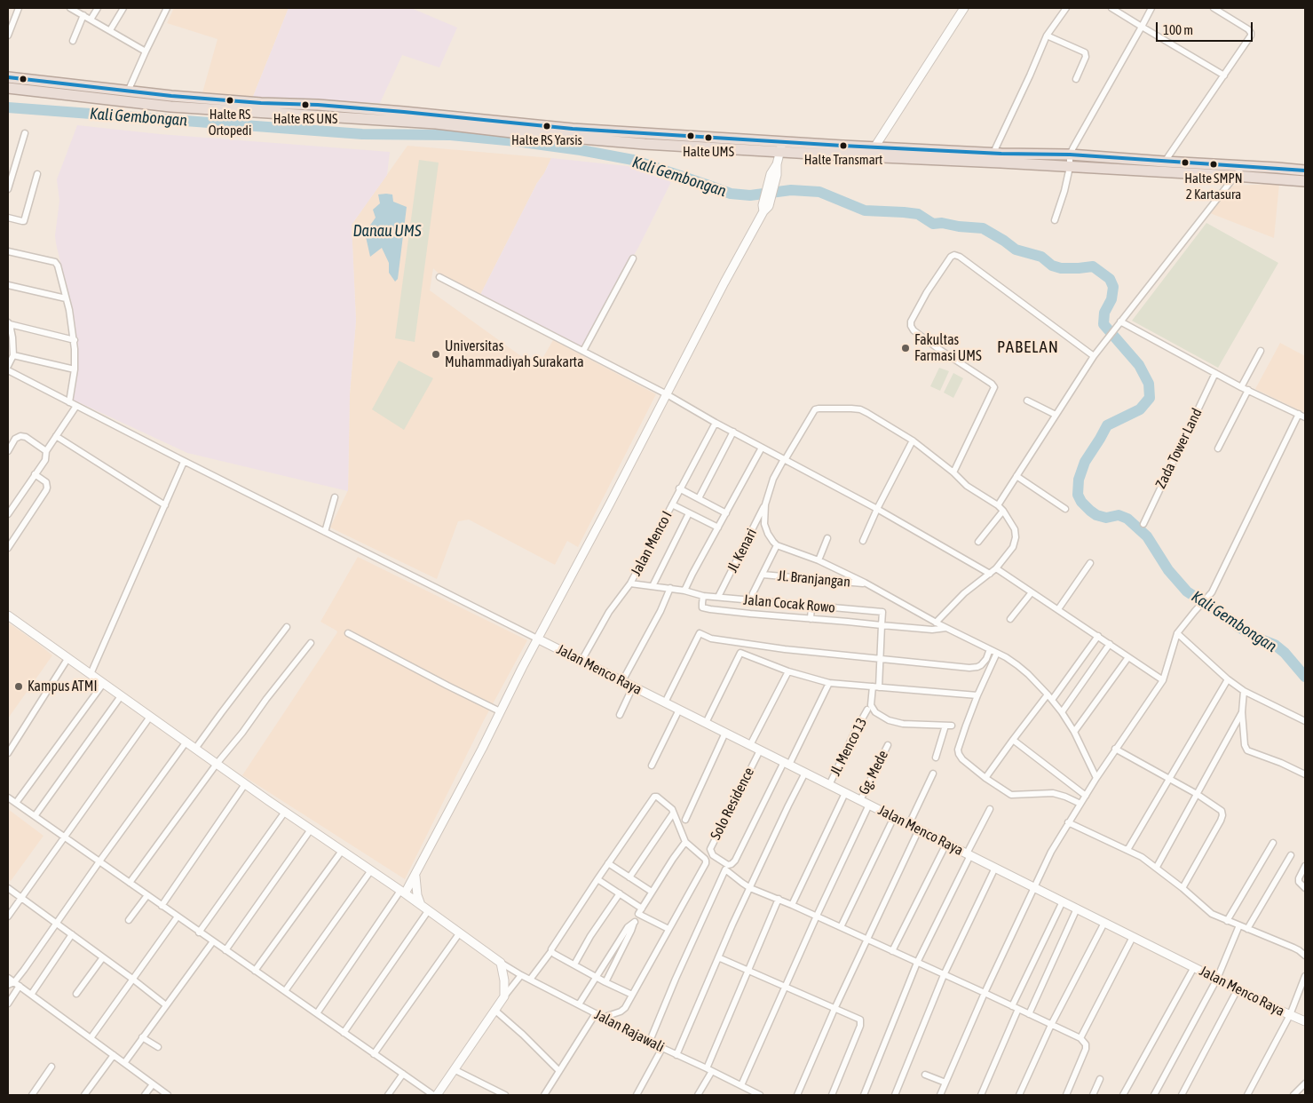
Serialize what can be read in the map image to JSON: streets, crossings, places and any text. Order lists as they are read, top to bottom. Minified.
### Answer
{"streets":{"street":["Zada Tower Land","Jalan Menco I","Jl. Kenari","Jl. Branjangan","Jalan Cocak Rowo","Jalan Menco Raya","Jl. Menco 13","Gg. Mede","Solo Residence","Jalan Rajawali"]},"crossings":[["Jalan Menco I","Jalan Cocak Rowo"],["Jalan Menco I","Jalan Menco Raya"],["Jl. Kenari","Jalan Cocak Rowo"],["Jalan Menco Raya","Jl. Menco 13"],["Jalan Menco Raya","Gg. Mede"],["Jalan Menco Raya","Solo Residence"]],"districts":["PABELAN"],"water":["Kali Gembongan","Danau UMS"],"places":["Halte RS Ortopedi","Halte RS UNS","Halte RS Yarsis","Halte UMS","Halte Transmart","Halte SMPN 2 Kartasura","Fakultas Farmasi UMS","Universitas Muhammadiyah Surakarta","Kampus ATMI"],"scale_bar":"100 m"}
